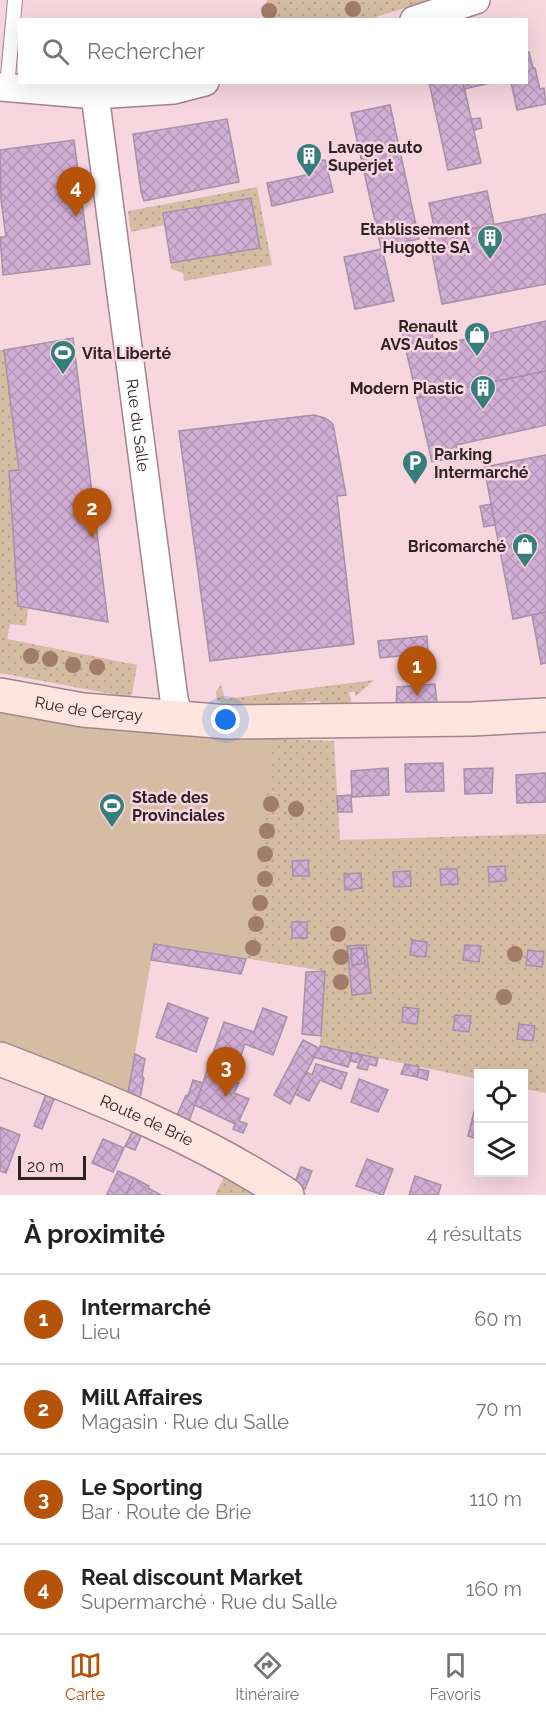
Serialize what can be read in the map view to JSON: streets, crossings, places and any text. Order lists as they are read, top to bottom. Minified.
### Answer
{"streets":{"street":["Rue du Salle","Rue de Cerçay","Route de Brie"]},"crossings":[["Rue du Salle","Rue de Cerçay"]],"places":{"building":["Lavage auto Superjet","Etablissement Hugotte SA","Modern Plastic"],"shop":["Renault AVS Autos","Bricomarché"],"sports":["Vita Liberté","Stade des Provinciales"],"parking":["Parking Intermarché"]},"scale_bar":"20 m","page":{"search":"Rechercher","pins":["4","2","1","3"],"scale":"20 m","heading":["À proximité","4 résultats"],"list":[{"mark":"1","name":"Intermarché","note":"Lieu","value":"60 m"},{"mark":"2","name":"Mill Affaires","note":"Magasin · Rue du Salle","value":"70 m"},{"mark":"3","name":"Le Sporting","note":"Bar · Route de Brie","value":"110 m"},{"mark":"4","name":"Real discount Market","note":"Supermarché · Rue du Salle","value":"160 m"}],"nav":["Carte","Itinéraire","Favoris"]}}
